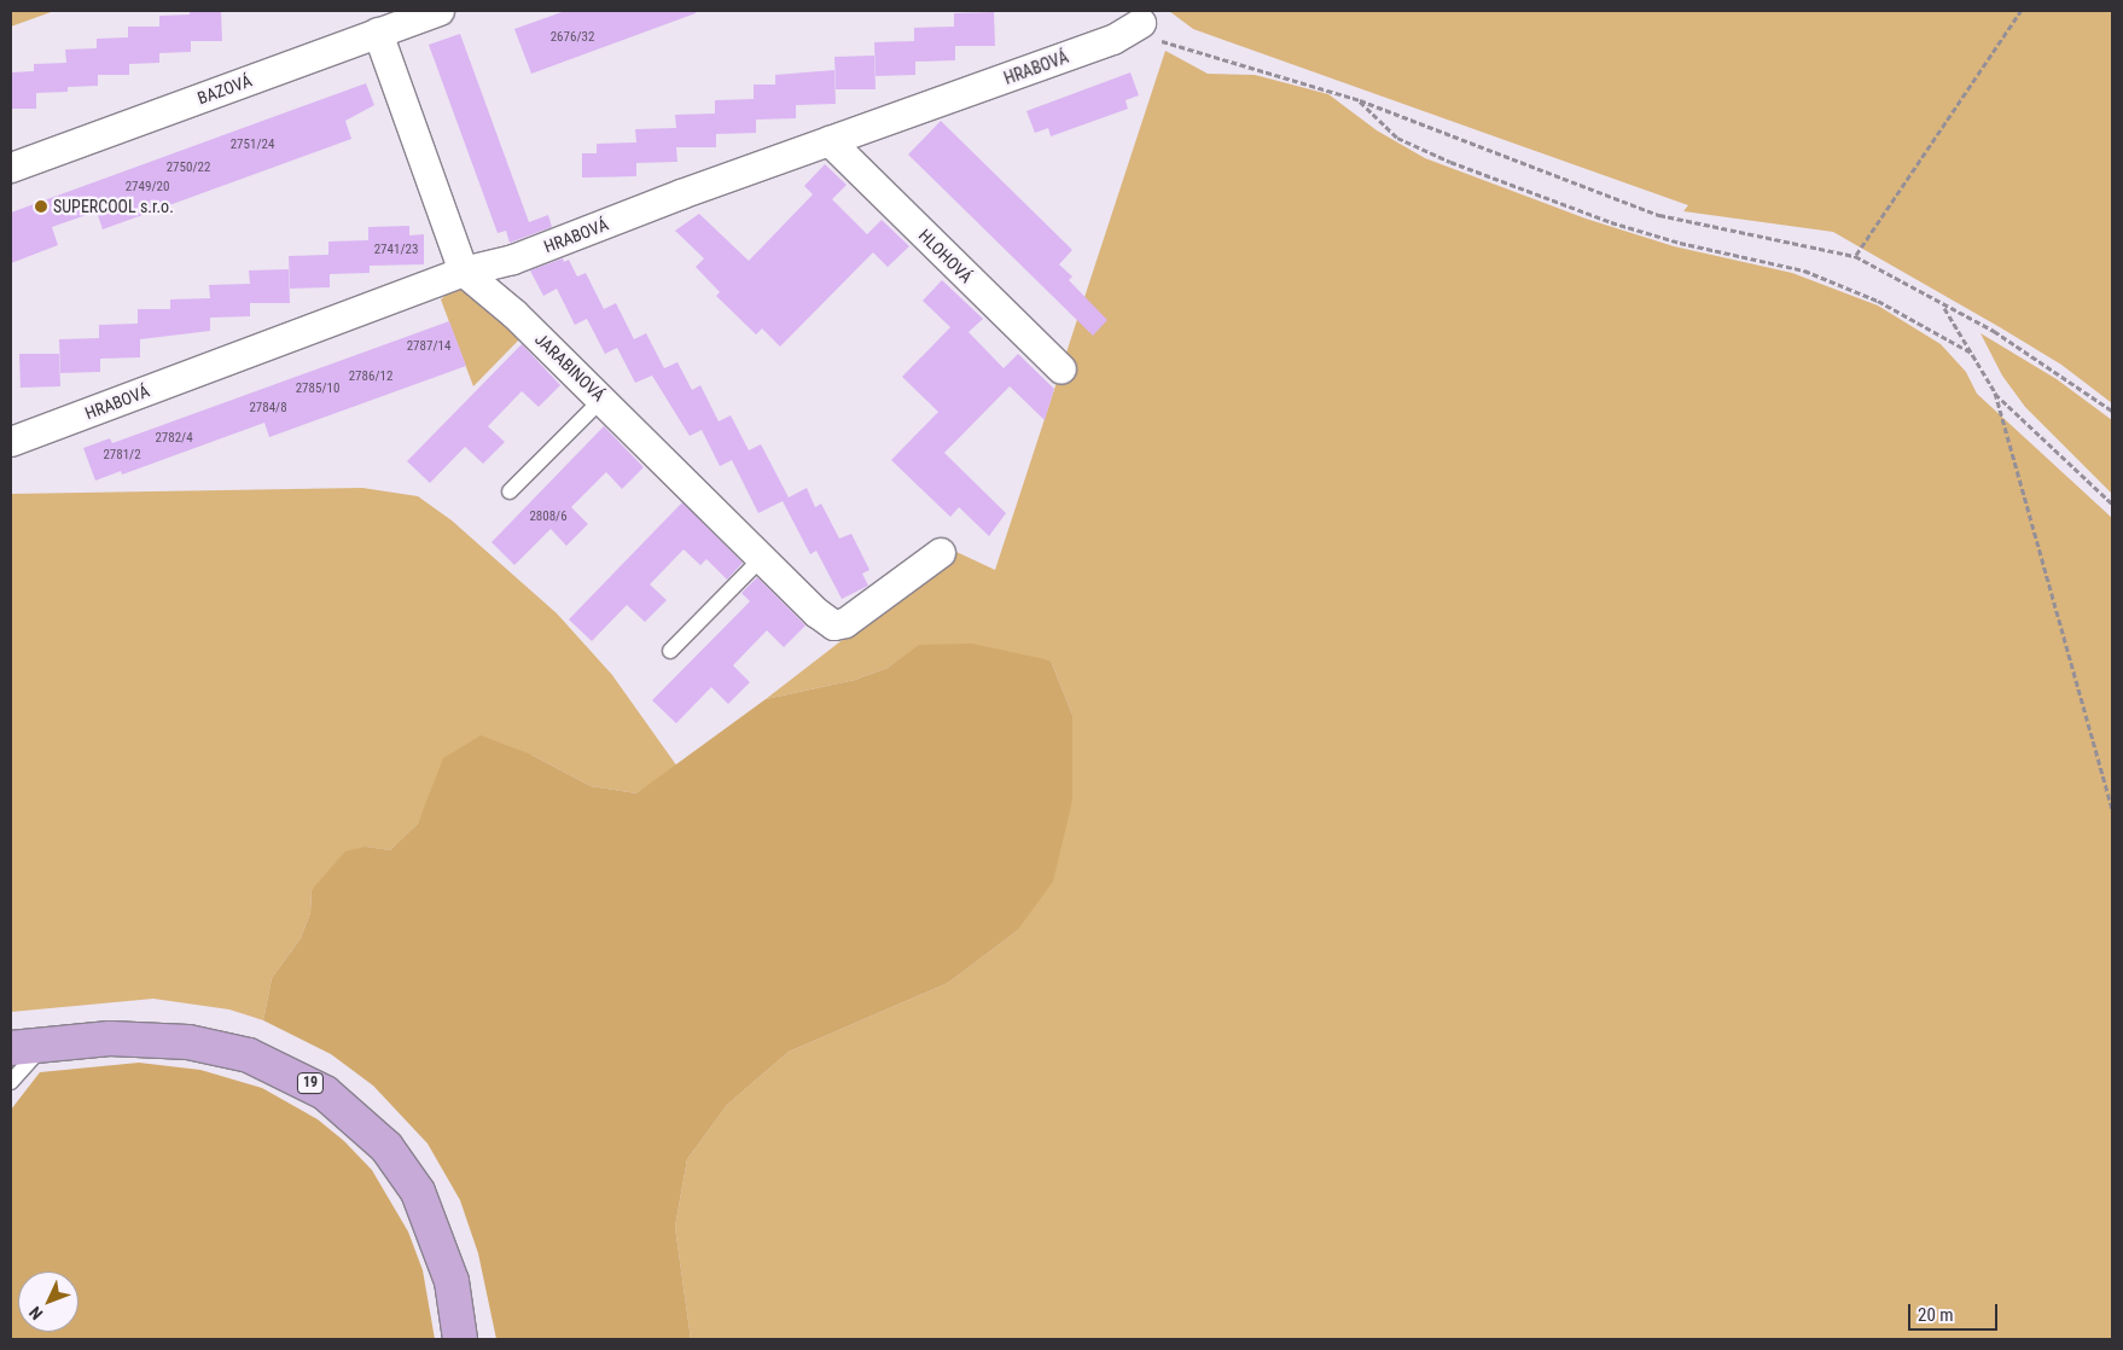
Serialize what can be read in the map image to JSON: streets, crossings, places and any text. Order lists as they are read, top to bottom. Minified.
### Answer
{"streets":{"main road":["19"],"street":["HRABOVÁ","BAZOVÁ","HLOHOVÁ","JARABINOVÁ"]},"crossings":[["HRABOVÁ","HLOHOVÁ"],["HRABOVÁ","JARABINOVÁ"]],"places":["SUPERCOOL s.r.o."],"house_numbers":["2676/32","2751/24","2750/22","2749/20","2741/23","2787/14","2786/12","2785/10","2784/8","2782/4","2781/2","2808/6"],"scale_bar":"20 m","north":"bottom left"}
